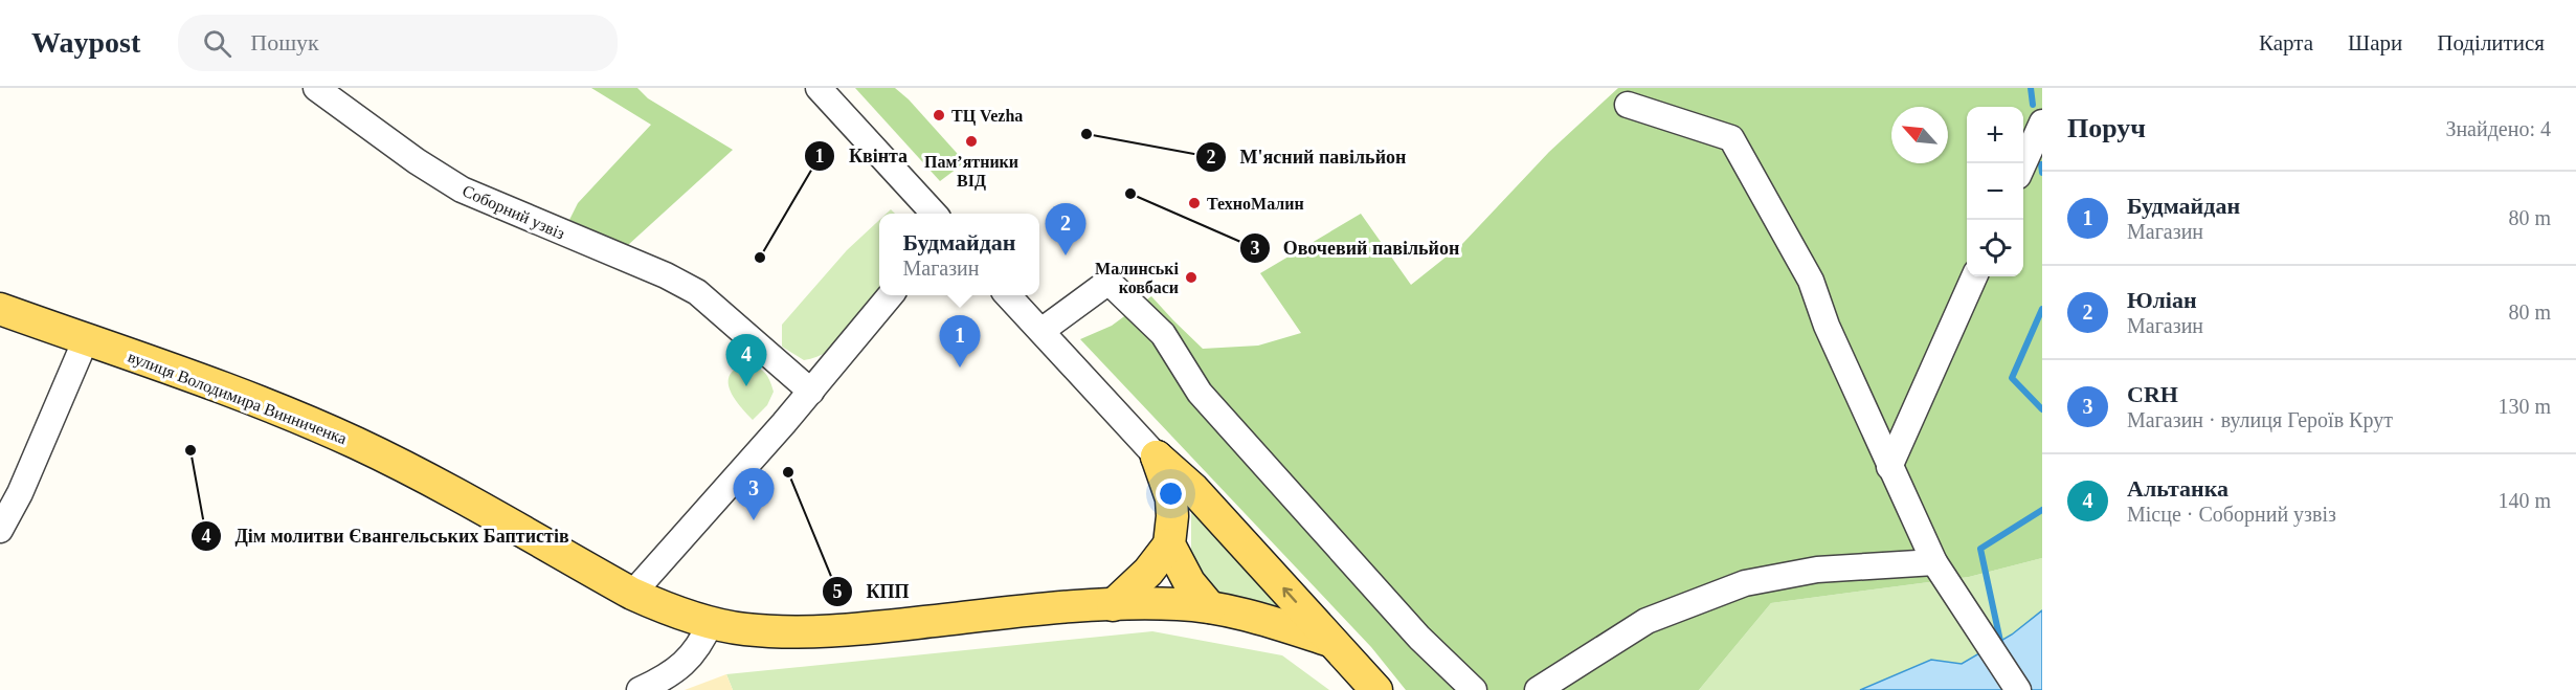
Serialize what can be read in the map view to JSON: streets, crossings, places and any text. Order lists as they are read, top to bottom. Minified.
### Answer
{"streets":{"main road":["вулиця Володимира Винниченка"],"street":["Соборний узвіз"]},"places":["ТЦ Vezha","М'ясний павільйон","Пам’ятники ВІД","Овочевий павільйон","ТехноМалин","Квінта","Малинські ковбаси","Дім молитви Євангельських Баптистів","КПП"],"north":"top left","page":{"header":"Waypost","search":"Пошук","nav":["Карта","Шари","Поділитися"],"heading":["Поруч","Знайдено: 4"],"map_buttons":["+","−"],"list":[{"mark":"1","name":"Будмайдан","note":"Магазин","value":"80 m"},{"mark":"2","name":"Юліан","note":"Магазин","value":"80 m"},{"mark":"3","name":"CRH","note":"Магазин · вулиця Героїв Крут","value":"130 m"},{"mark":"4","name":"Альтанка","note":"Місце · Соборний узвіз","value":"140 m"}],"pins":["2","1","4","3"],"popup":["Будмайдан","Магазин"]}}
